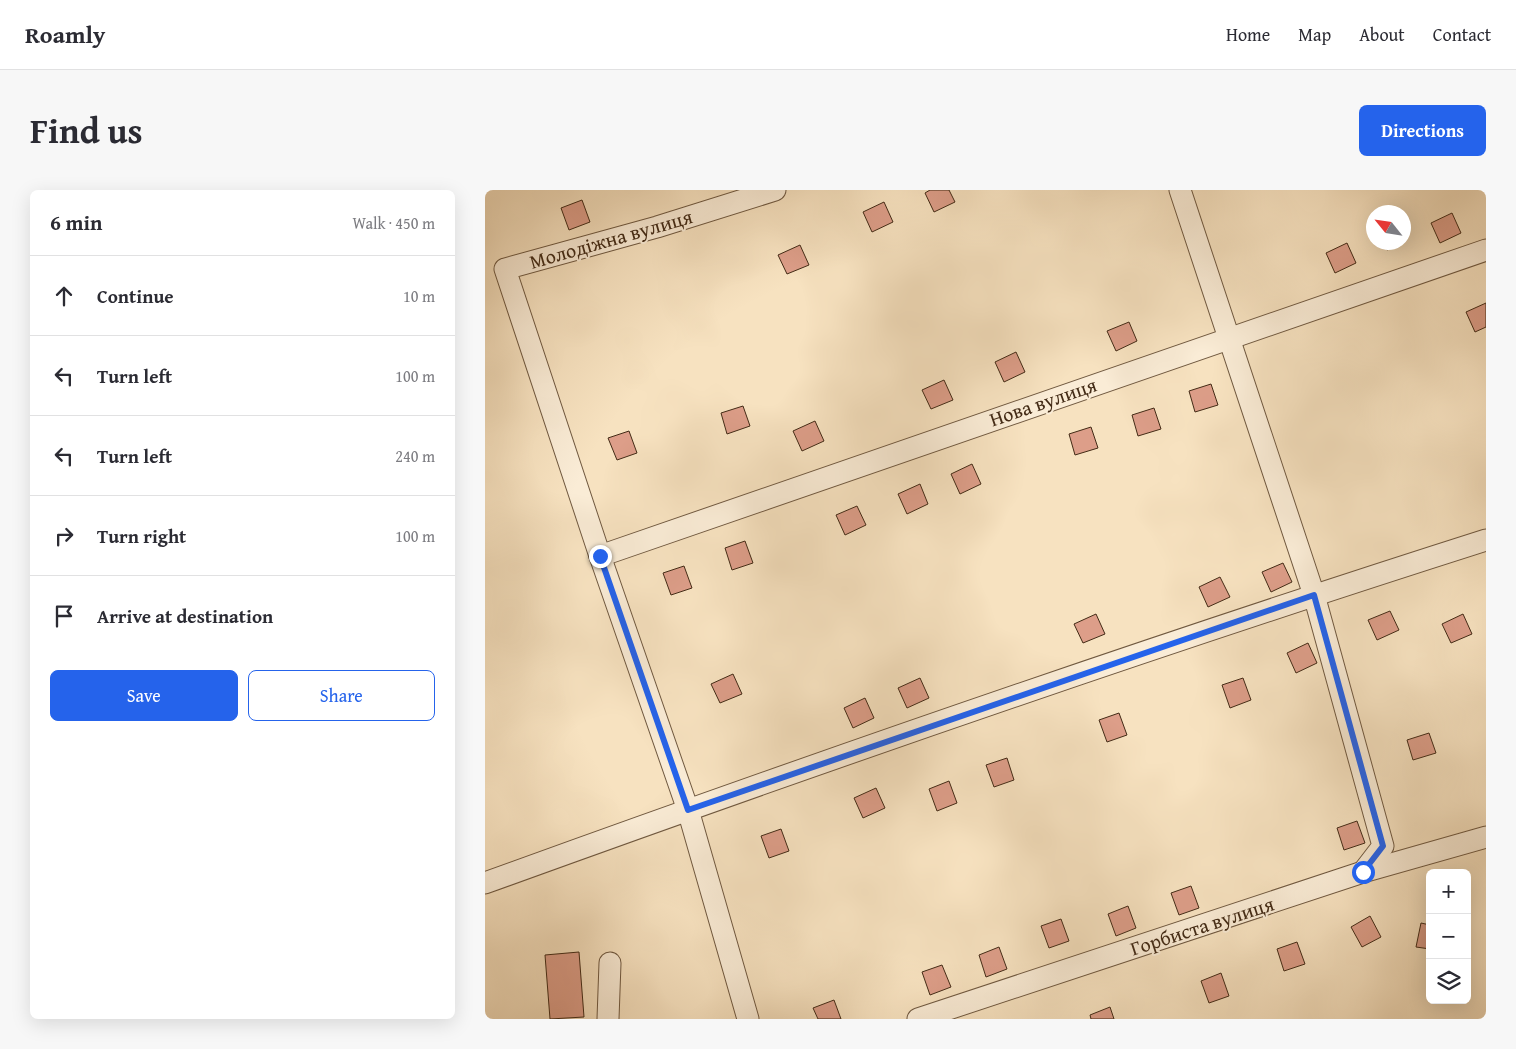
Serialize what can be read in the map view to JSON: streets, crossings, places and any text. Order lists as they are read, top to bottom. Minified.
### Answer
{"streets":{"street":["Молодіжна вулиця","Нова вулиця","Горбиста вулиця"]},"crossings":[["Молодіжна вулиця","Нова вулиця"]],"north":"top left","page":{"header":"Roamly","nav":["Home","Map","About","Contact"],"title":"Find us","buttons":["Directions",["Save","Share"]],"heading":["6 min","Walk · 450 m"],"list":[["Continue","10 m"],["Turn left","100 m"],["Turn left","240 m"],["Turn right","100 m"],"Arrive at destination"],"map_buttons":["+","−"]}}
